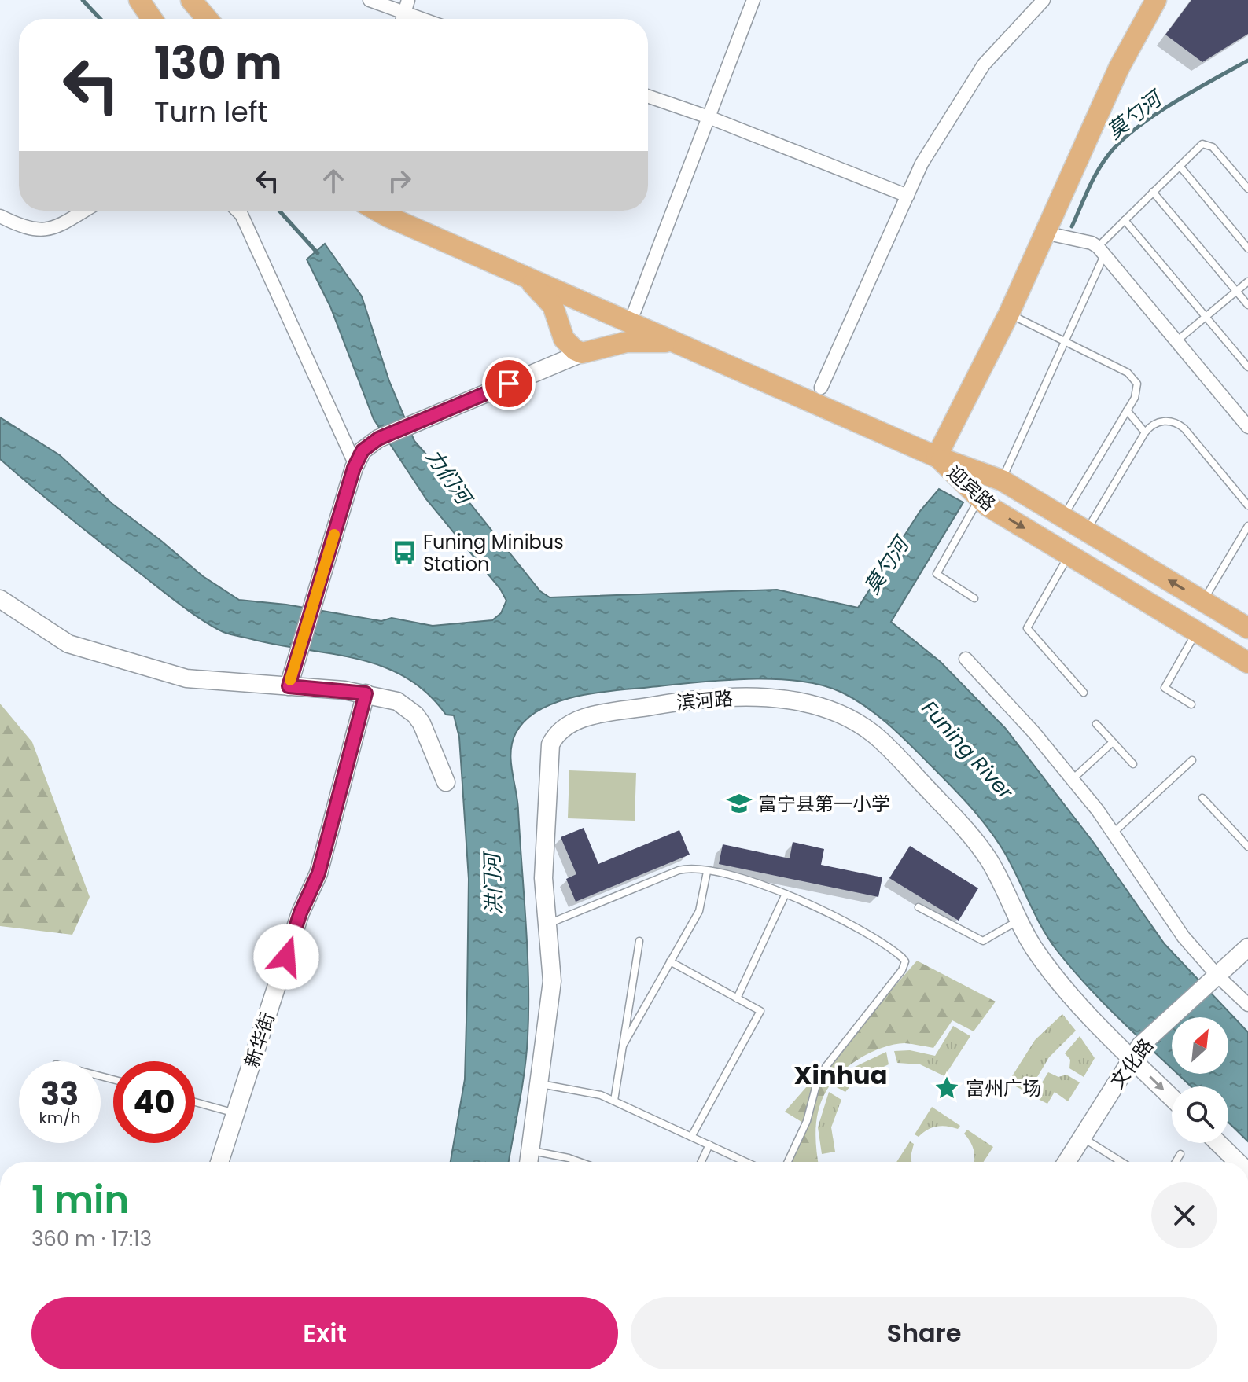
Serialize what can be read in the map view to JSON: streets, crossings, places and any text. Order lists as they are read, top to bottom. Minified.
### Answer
{"streets":{"main road":["迎宾路"],"street":["滨河路","新华街","文化路"]},"crossings":[["滨河路","文化路"]],"districts":["Xinhua"],"water":["莫勺河","力们河","Funing River","洪门河"],"places":{"bus stop":["Funing Minibus Station"],"school or university":["富宁县第一小学"],"place":["富州广场"]},"north":"top right","page":{"turn":["130 m","Turn left"],"speed":"33 km/h","limit":"40","heading":["1 min","360 m · 17:13"],"buttons":["Exit","Share"]}}
